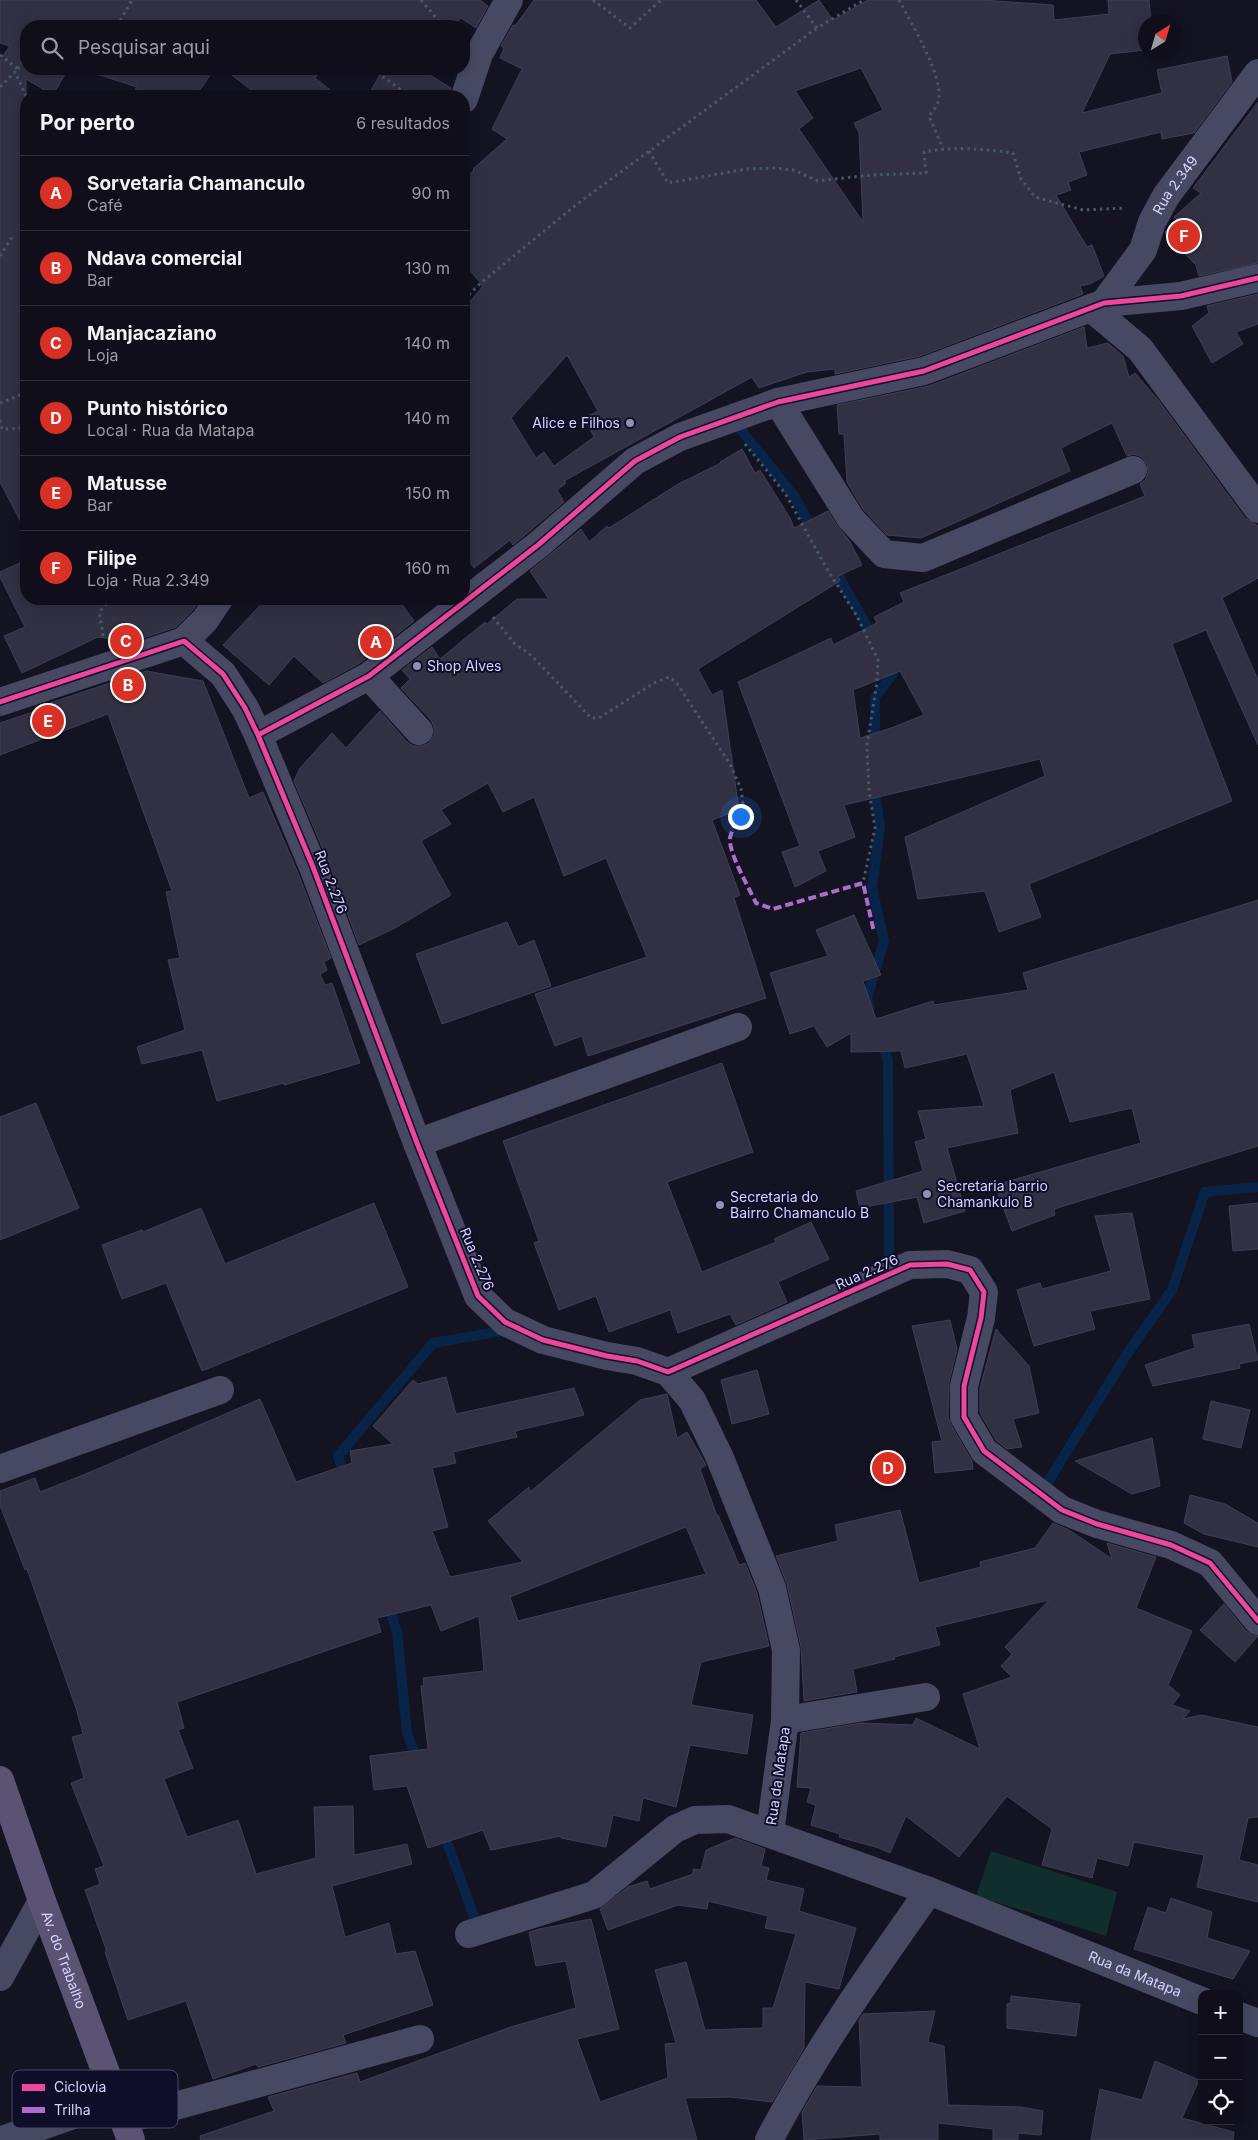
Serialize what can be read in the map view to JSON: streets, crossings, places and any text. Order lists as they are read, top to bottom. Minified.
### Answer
{"streets":{"main road":["Av. do Trabalho"],"street":["Rua 2.349","Rua 2.276","Rua da Matapa"]},"crossings":[["Rua 2.276","Rua da Matapa"]],"places":["Alice e Filhos","Shop Alves","Secretaria barrio Chamankulo B","Secretaria do Bairro Chamanculo B"],"legend":["Ciclovia","Trilha"],"north":"top right","page":{"search":"Pesquisar aqui","heading":["Por perto","6 resultados"],"list":[{"mark":"A","name":"Sorvetaria Chamanculo","note":"Café","value":"90 m"},{"mark":"B","name":"Ndava comercial","note":"Bar","value":"130 m"},{"mark":"C","name":"Manjacaziano","note":"Loja","value":"140 m"},{"mark":"D","name":"Punto histórico","note":"Local · Rua da Matapa","value":"140 m"},{"mark":"E","name":"Matusse","note":"Bar","value":"150 m"},{"mark":"F","name":"Filipe","note":"Loja · Rua 2.349","value":"160 m"}],"pins":["F","C","A","B","E","D"],"map_buttons":["+","−"]}}
